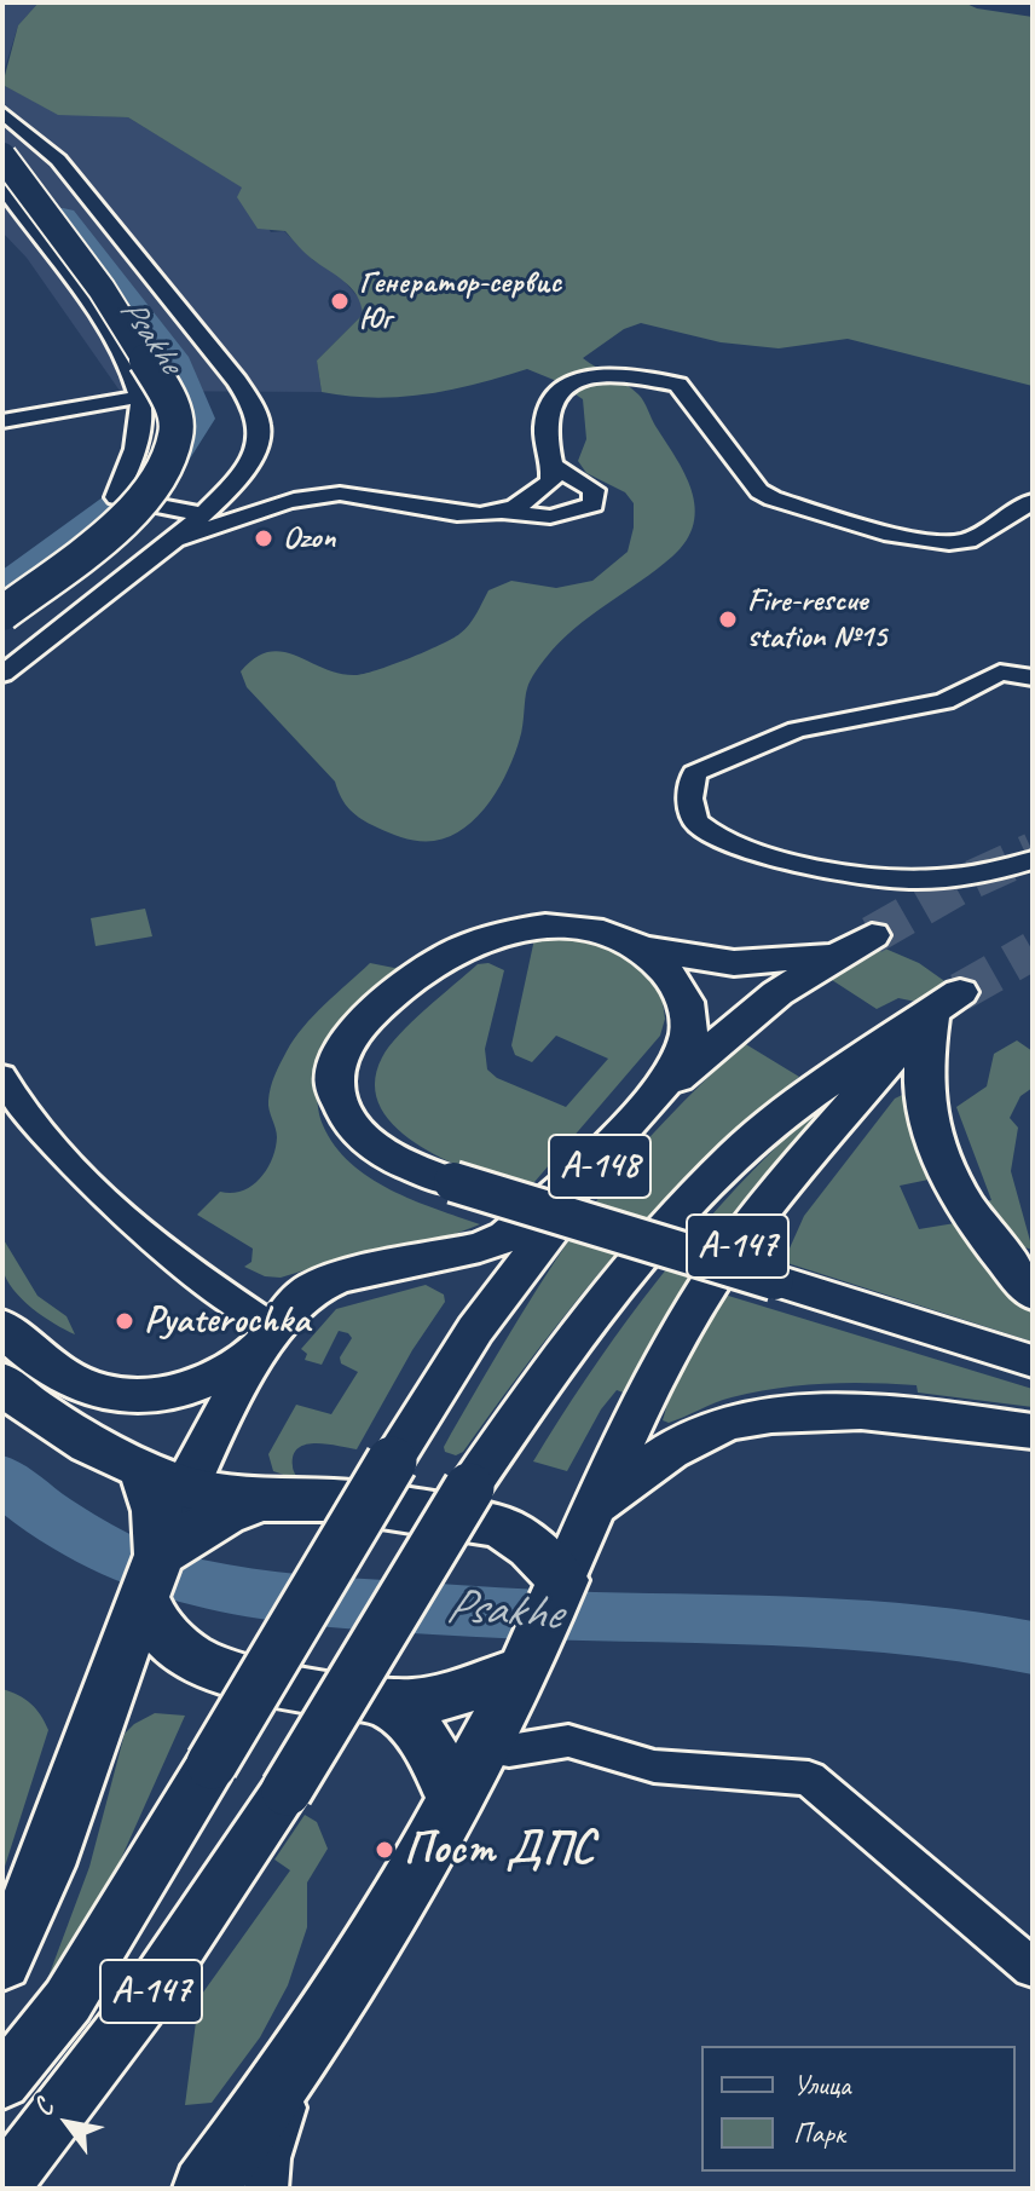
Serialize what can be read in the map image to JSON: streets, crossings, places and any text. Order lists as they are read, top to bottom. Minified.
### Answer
{"streets":{"highway":["А-147"],"main road":["А-148"]},"crossings":[["А-148","А-147"]],"water":["Psakhe"],"places":["Генератор-сервис Юг","Ozon","Fire-rescue station №15","Pyaterochka","Пост ДПС"],"legend":["Улица","Парк"],"north":"top left"}
